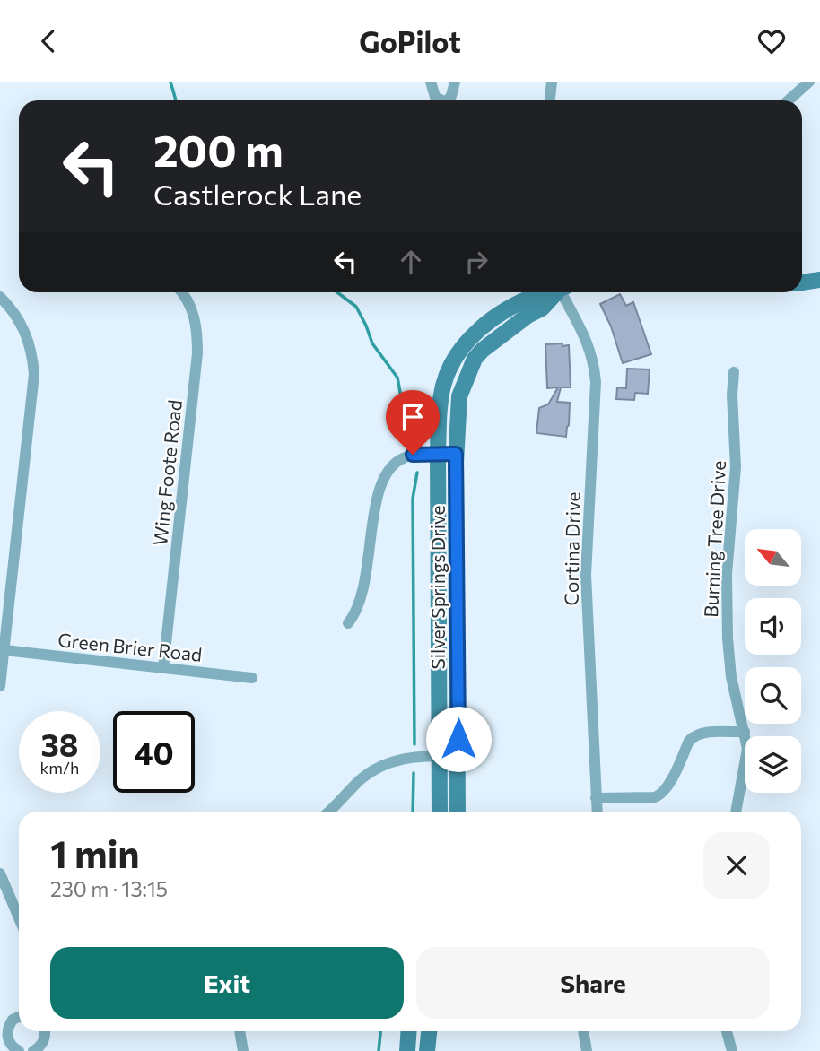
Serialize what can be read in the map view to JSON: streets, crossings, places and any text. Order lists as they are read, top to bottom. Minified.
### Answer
{"streets":{"street":["Wing Foote Road","Burning Tree Drive","Cortina Drive","Silver Springs Drive","Green Brier Road"]},"crossings":[["Wing Foote Road","Green Brier Road"]],"north":"top left","page":{"header":"GoPilot","turn":["200 m","Castlerock Lane"],"speed":"38 km/h","limit":"40","heading":["1 min","230 m · 13:15"],"buttons":["Exit","Share"]}}
